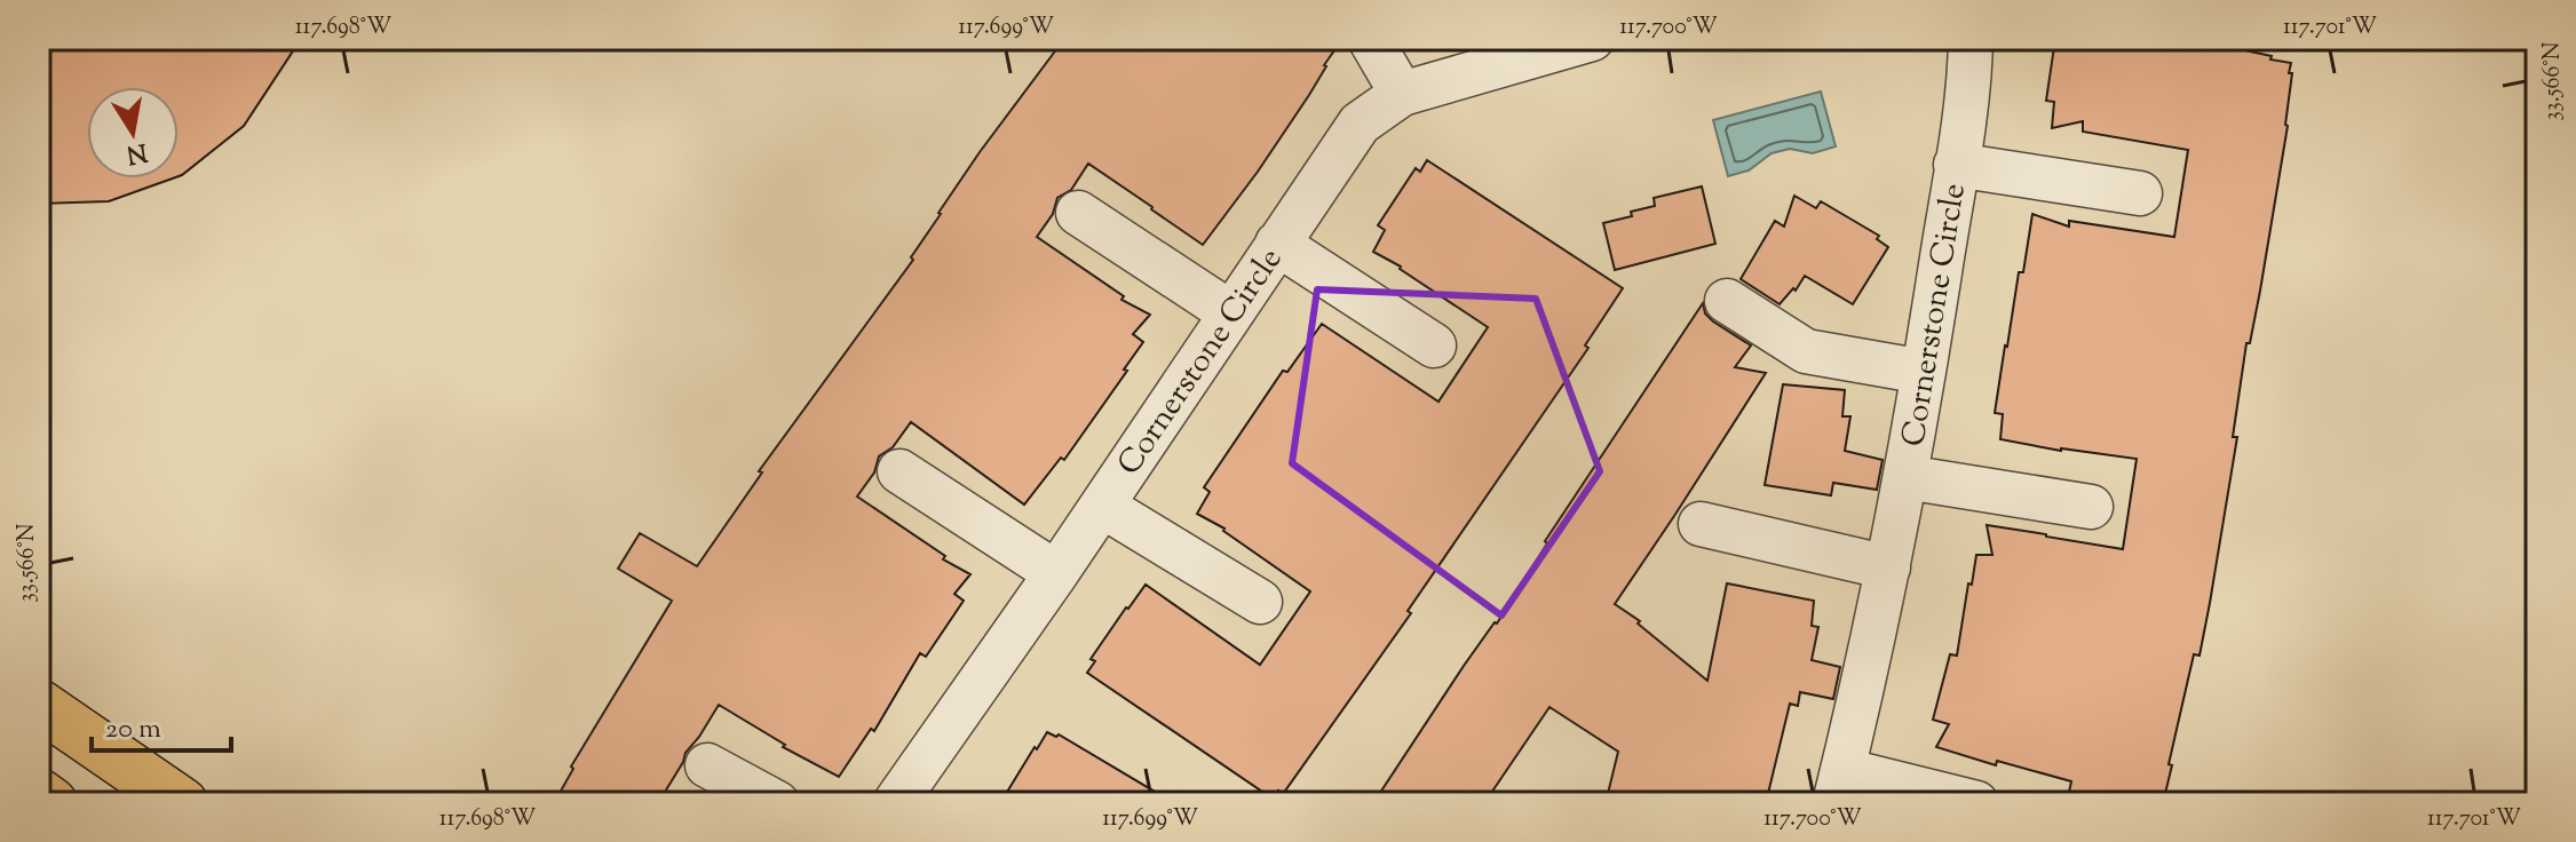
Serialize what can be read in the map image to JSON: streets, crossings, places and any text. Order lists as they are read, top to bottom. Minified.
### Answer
{"streets":{"street":["Cornerstone Circle"]},"scale_bar":"20 m","north":"bottom","coordinates":["117.698°W","117.699°W","117.700°W","117.701°W","33.566°N"]}
